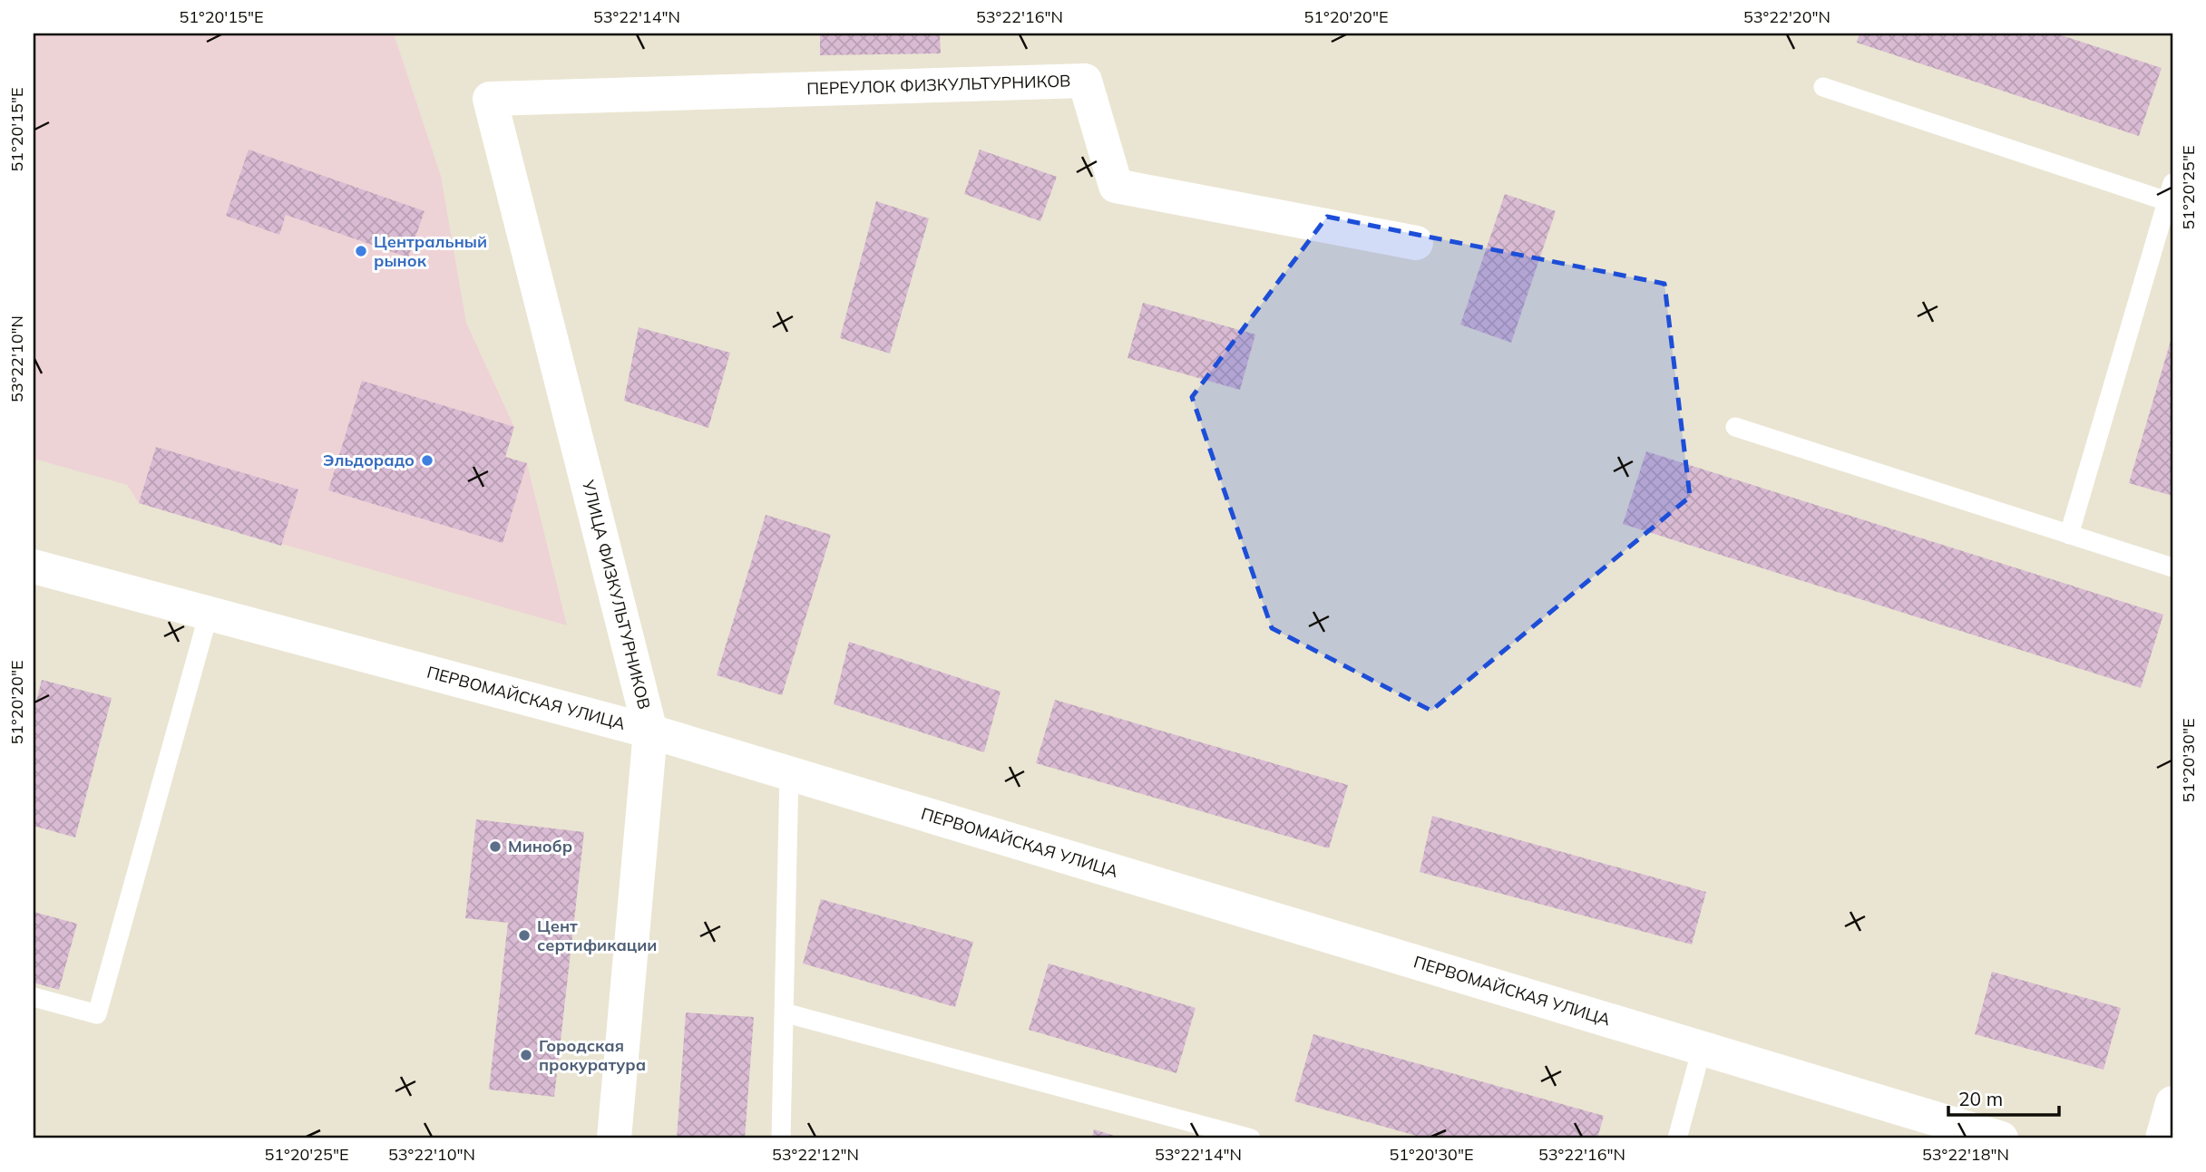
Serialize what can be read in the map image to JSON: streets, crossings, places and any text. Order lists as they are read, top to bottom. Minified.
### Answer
{"streets":{"street":["ПЕРЕУЛОК ФИЗКУЛЬТУРНИКОВ","УЛИЦА ФИЗКУЛЬТУРНИКОВ","ПЕРВОМАЙСКАЯ УЛИЦА"]},"crossings":[["ПЕРЕУЛОК ФИЗКУЛЬТУРНИКОВ","УЛИЦА ФИЗКУЛЬТУРНИКОВ"],["УЛИЦА ФИЗКУЛЬТУРНИКОВ","ПЕРВОМАЙСКАЯ УЛИЦА"]],"places":["Центральный рынок","Эльдорадо","Минобр","Цент сертификации","Городская прокуратура"],"scale_bar":"20 m","coordinates":["51°20'15\"E","53°22'14\"N","53°22'16\"N","51°20'20\"E","53°22'20\"N","51°20'25\"E","53°22'10\"N","51°20'30\"E","53°22'12\"N","53°22'18\"N"]}
